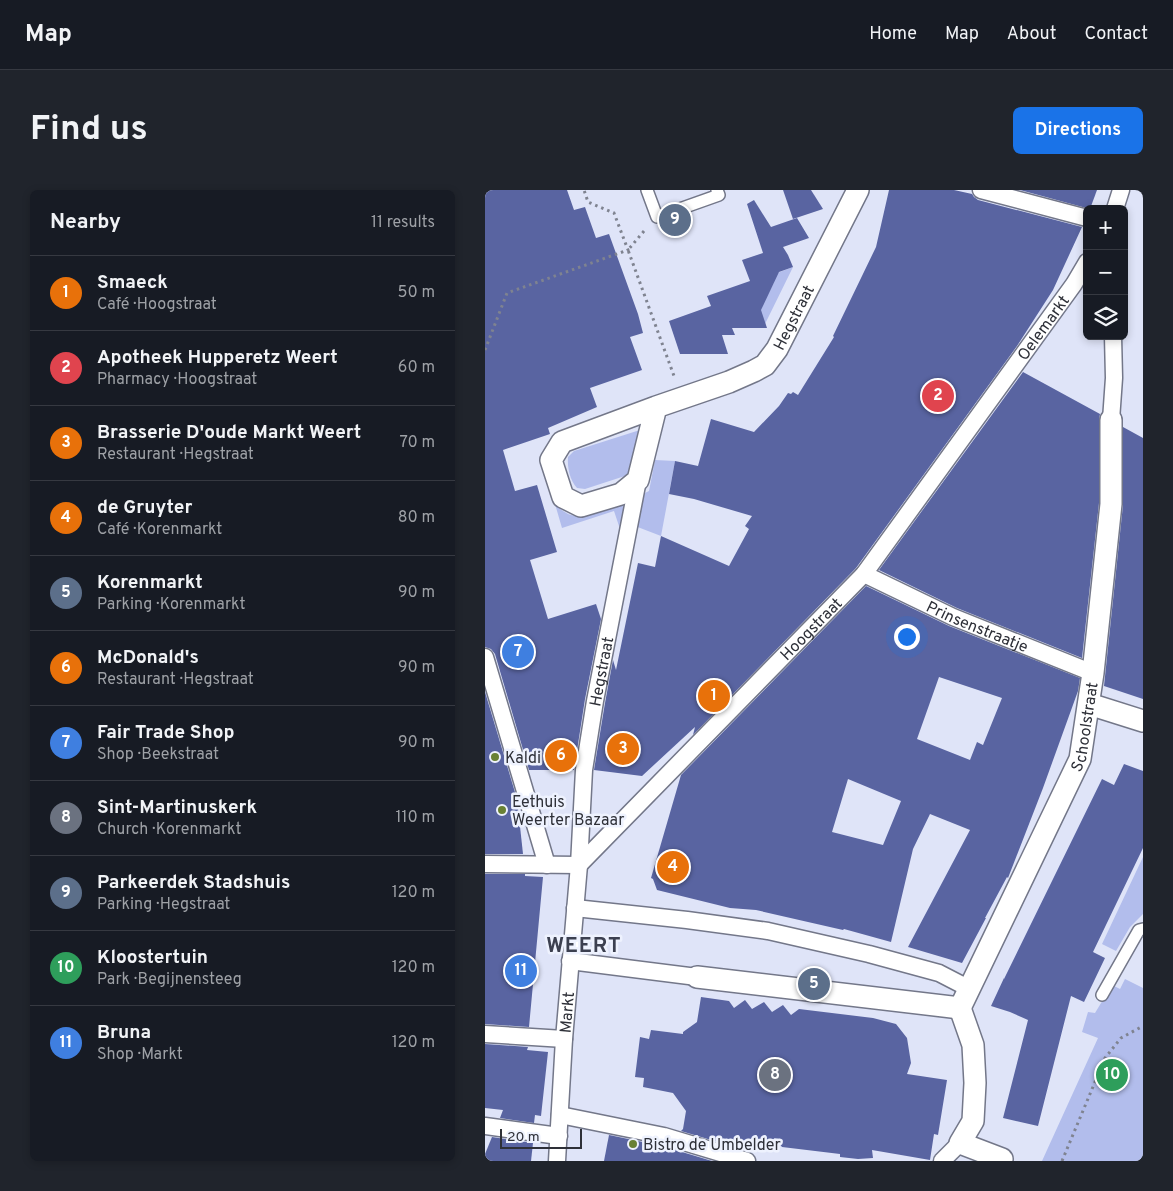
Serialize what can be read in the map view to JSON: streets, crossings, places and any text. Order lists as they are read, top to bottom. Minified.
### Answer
{"streets":{"street":["Hegstraat","Oelemarkt","Prinsenstraatje","Hoogstraat","Schoolstraat","Markt"]},"crossings":[["Hegstraat","Hoogstraat"],["Hegstraat","Markt"],["Oelemarkt","Hoogstraat"],["Prinsenstraatje","Hoogstraat"],["Prinsenstraatje","Schoolstraat"],["Hoogstraat","Markt"]],"districts":["WEERT"],"places":["Kaldi","Eethuis Weerter Bazaar","Bistro de Umbelder"],"scale_bar":"20 m","page":{"header":"Map","nav":["Home","Map","About","Contact"],"buttons":"Directions","title":"Find us","heading":["Nearby","11 results"],"pins":["9","2","7","1","3","6","4","11","5","8","10"],"map_buttons":["+","−"],"list":[{"mark":"1","name":"Smaeck","note":"Café · Hoogstraat","value":"50 m"},{"mark":"2","name":"Apotheek Hupperetz Weert","note":"Pharmacy · Hoogstraat","value":"60 m"},{"mark":"3","name":"Brasserie D'oude Markt Weert","note":"Restaurant · Hegstraat","value":"70 m"},{"mark":"4","name":"de Gruyter","note":"Café · Korenmarkt","value":"80 m"},{"mark":"5","name":"Korenmarkt","note":"Parking · Korenmarkt","value":"90 m"},{"mark":"6","name":"McDonald's","note":"Restaurant · Hegstraat","value":"90 m"},{"mark":"7","name":"Fair Trade Shop","note":"Shop · Beekstraat","value":"90 m"},{"mark":"8","name":"Sint-Martinuskerk","note":"Church · Korenmarkt","value":"110 m"},{"mark":"9","name":"Parkeerdek Stadshuis","note":"Parking · Hegstraat","value":"120 m"},{"mark":"10","name":"Kloostertuin","note":"Park · Begijnensteeg","value":"120 m"},{"mark":"11","name":"Bruna","note":"Shop · Markt","value":"120 m"}],"scale":"20 m"}}
